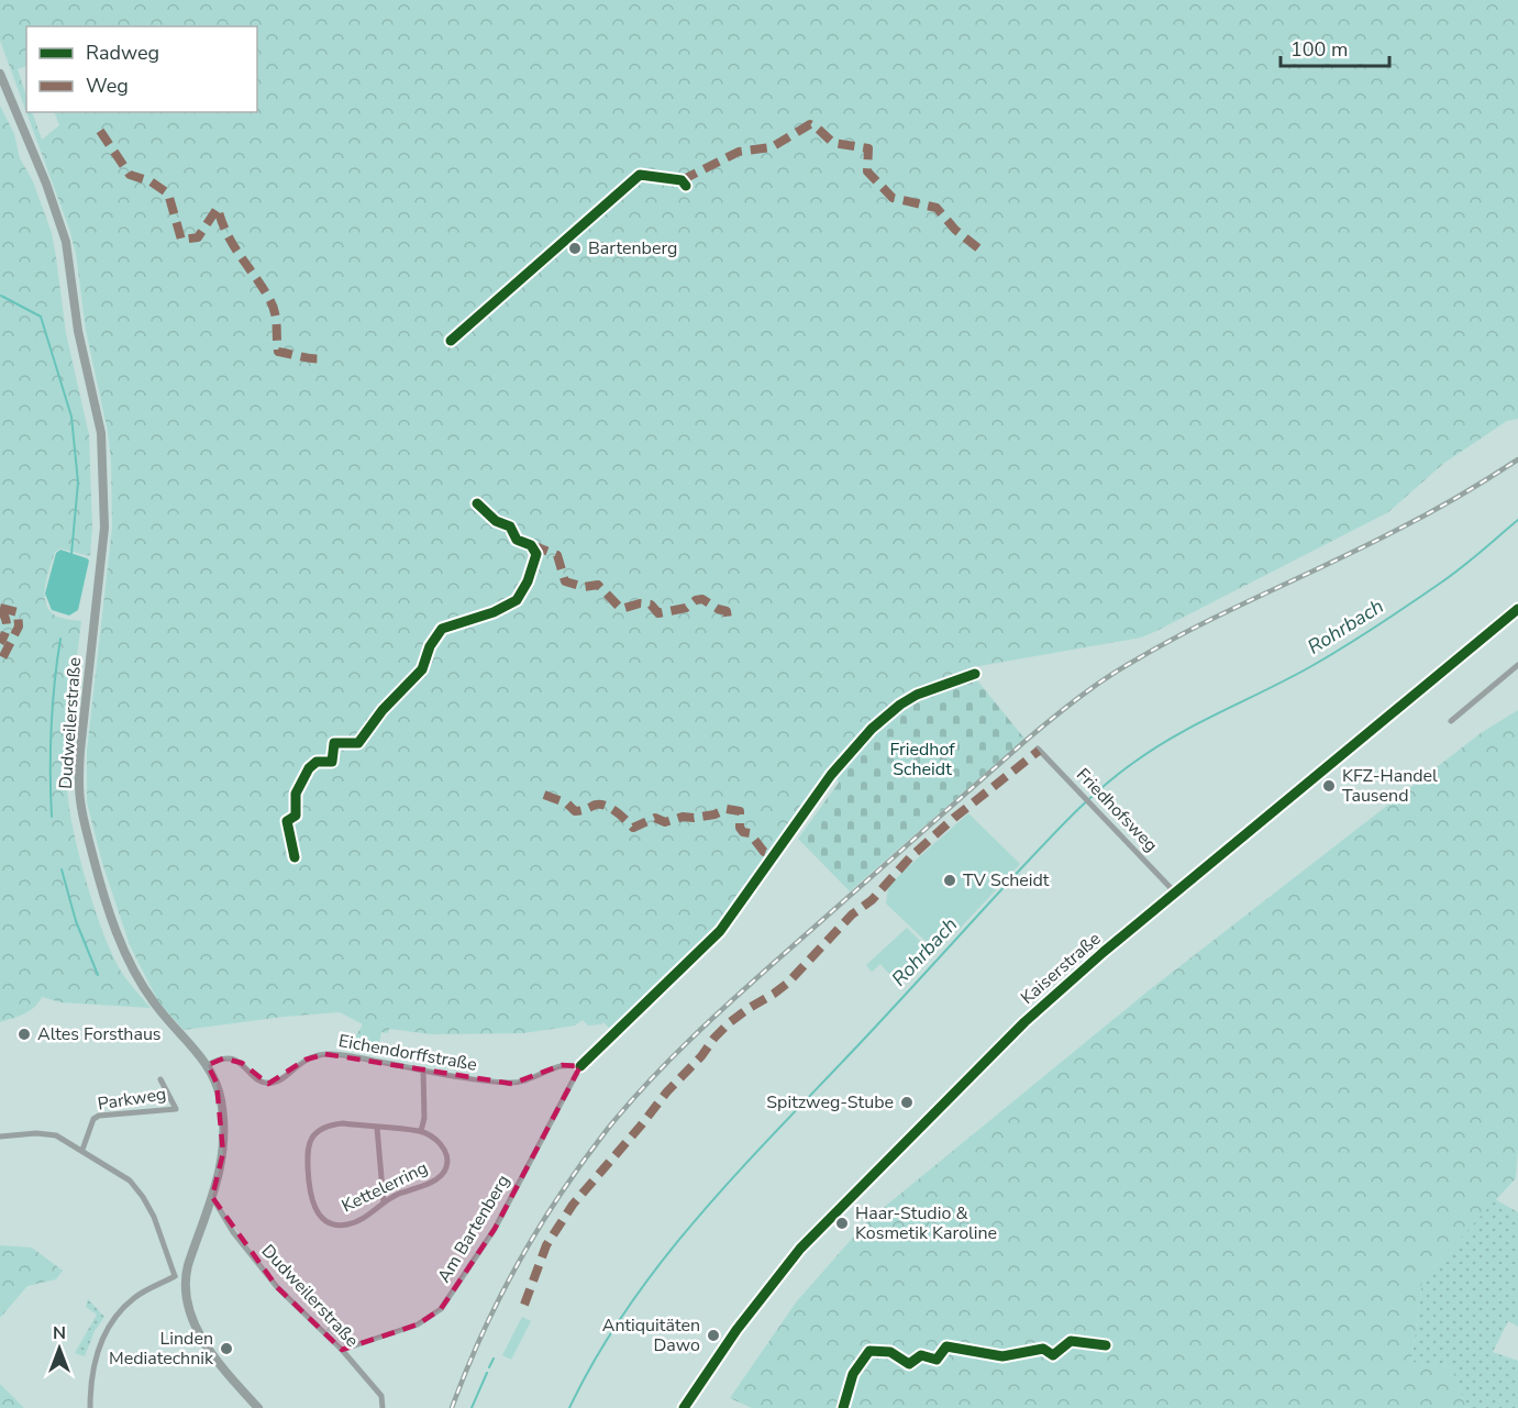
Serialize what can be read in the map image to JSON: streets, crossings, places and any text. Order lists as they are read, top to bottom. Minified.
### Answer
{"streets":{"street":["Dudweilerstraße","Friedhofsweg","Kaiserstraße","Eichendorffstraße","Parkweg","Kettelerring","Am Bartenberg"]},"crossings":[["Dudweilerstraße","Eichendorffstraße"],["Dudweilerstraße","Am Bartenberg"],["Friedhofsweg","Kaiserstraße"],["Eichendorffstraße","Kettelerring"],["Eichendorffstraße","Am Bartenberg"]],"water":["Rohrbach"],"parks":["Friedhof Scheidt"],"places":["Bartenberg","KFZ-Handel Tausend","TV Scheidt","Altes Forsthaus","Spitzweg-Stube","Haar-Studio & Kosmetik Karoline","Antiquitäten Dawo","Linden Mediatechnik"],"legend":["Radweg","Weg"],"scale_bar":"100 m","north":"top"}
